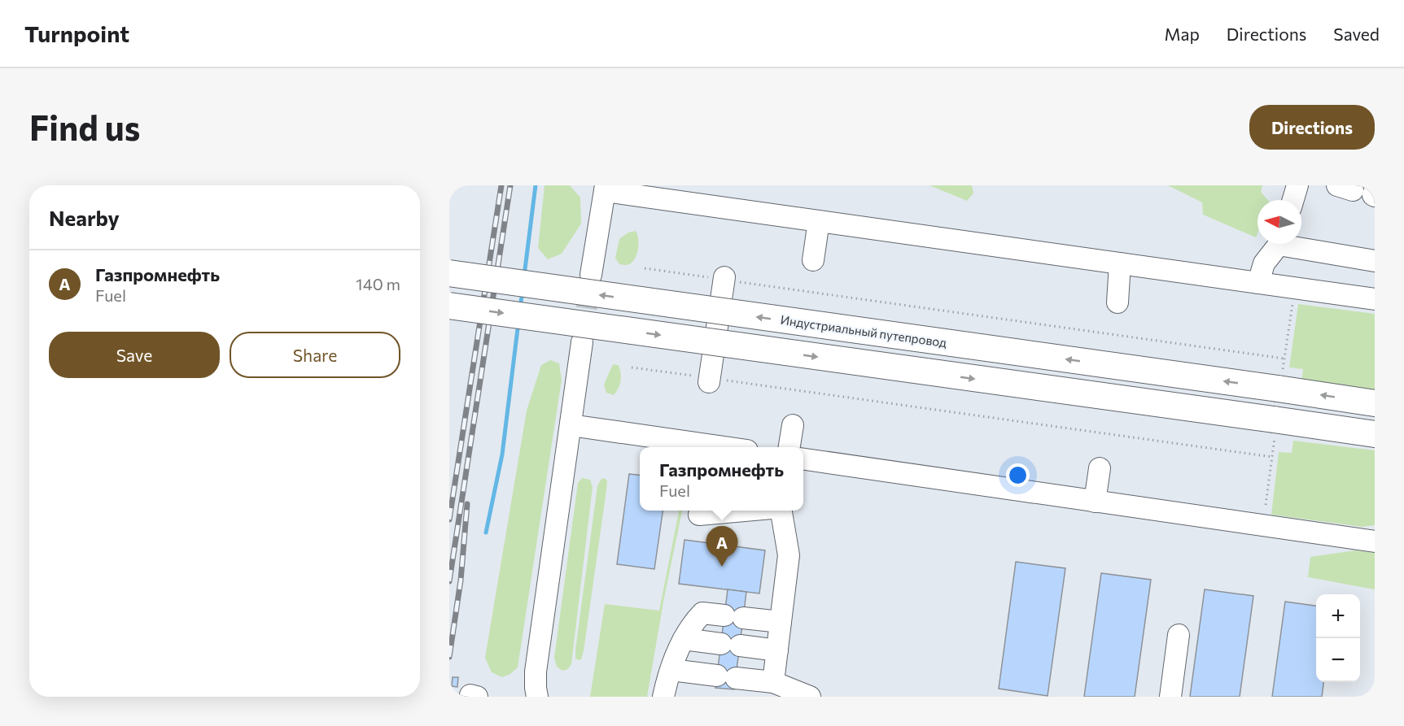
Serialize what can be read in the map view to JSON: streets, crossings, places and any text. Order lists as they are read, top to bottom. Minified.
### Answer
{"streets":{"main road":["Индустриальный путепровод"]},"north":"left","page":{"header":"Turnpoint","nav":["Map","Directions","Saved"],"buttons":["Directions",["Save","Share"]],"title":"Find us","heading":"Nearby","list":[{"mark":"A","name":"Газпромнефть","note":"Fuel","value":"140 m"}],"popup":["Газпромнефть","Fuel"],"pins":"A","map_buttons":["+","−"]}}
